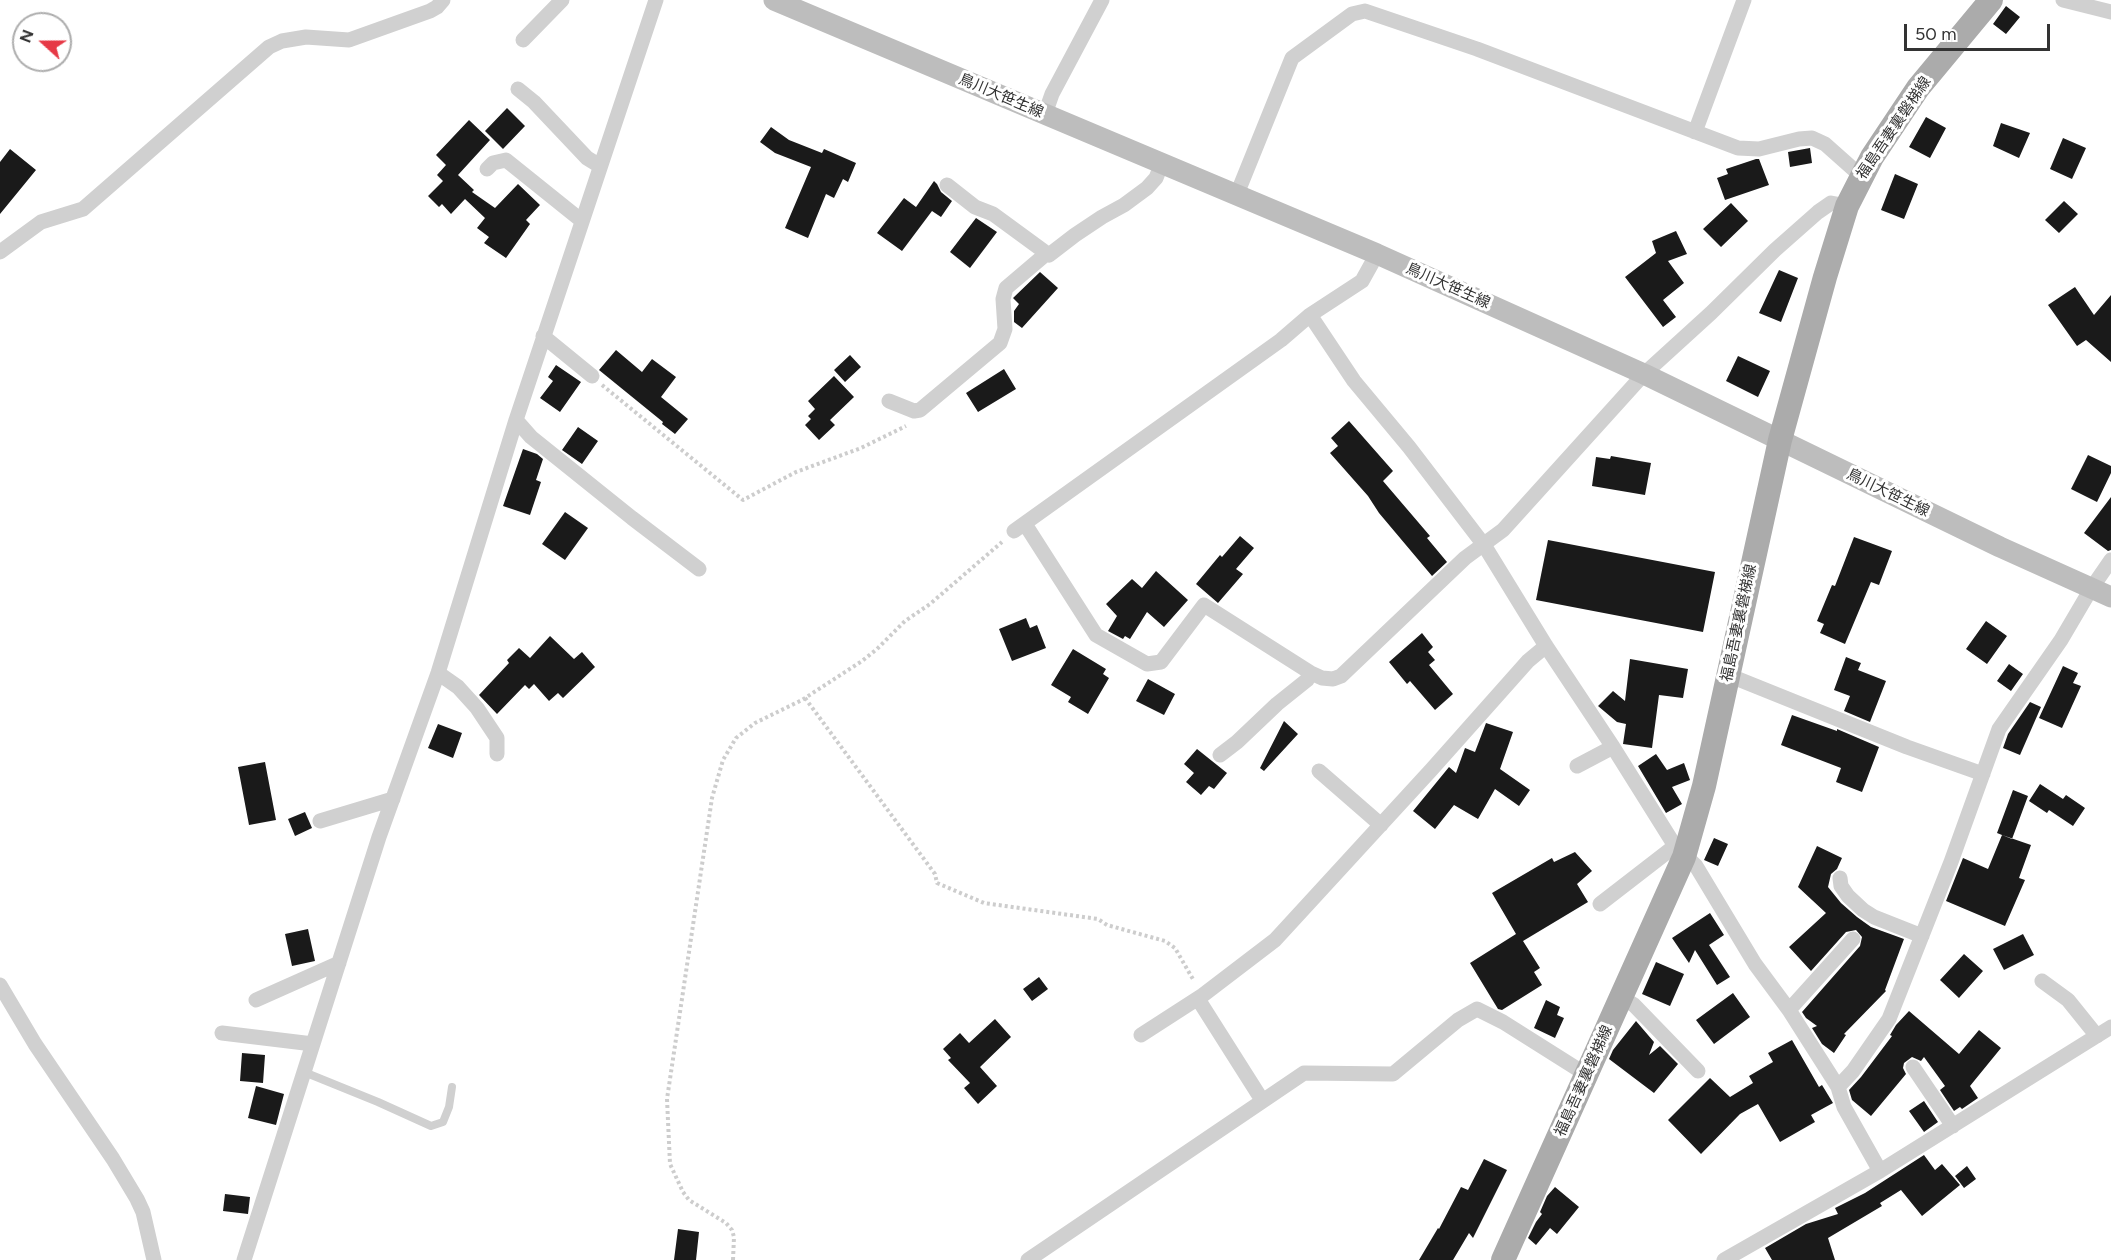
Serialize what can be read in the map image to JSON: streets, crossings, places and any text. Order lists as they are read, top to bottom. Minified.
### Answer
{"streets":{"main road":["福島吾妻裏磐梯線"],"street":["鳥川大笹生線"]},"crossings":[["鳥川大笹生線","福島吾妻裏磐梯線"]],"scale_bar":"50 m","north":"left"}
